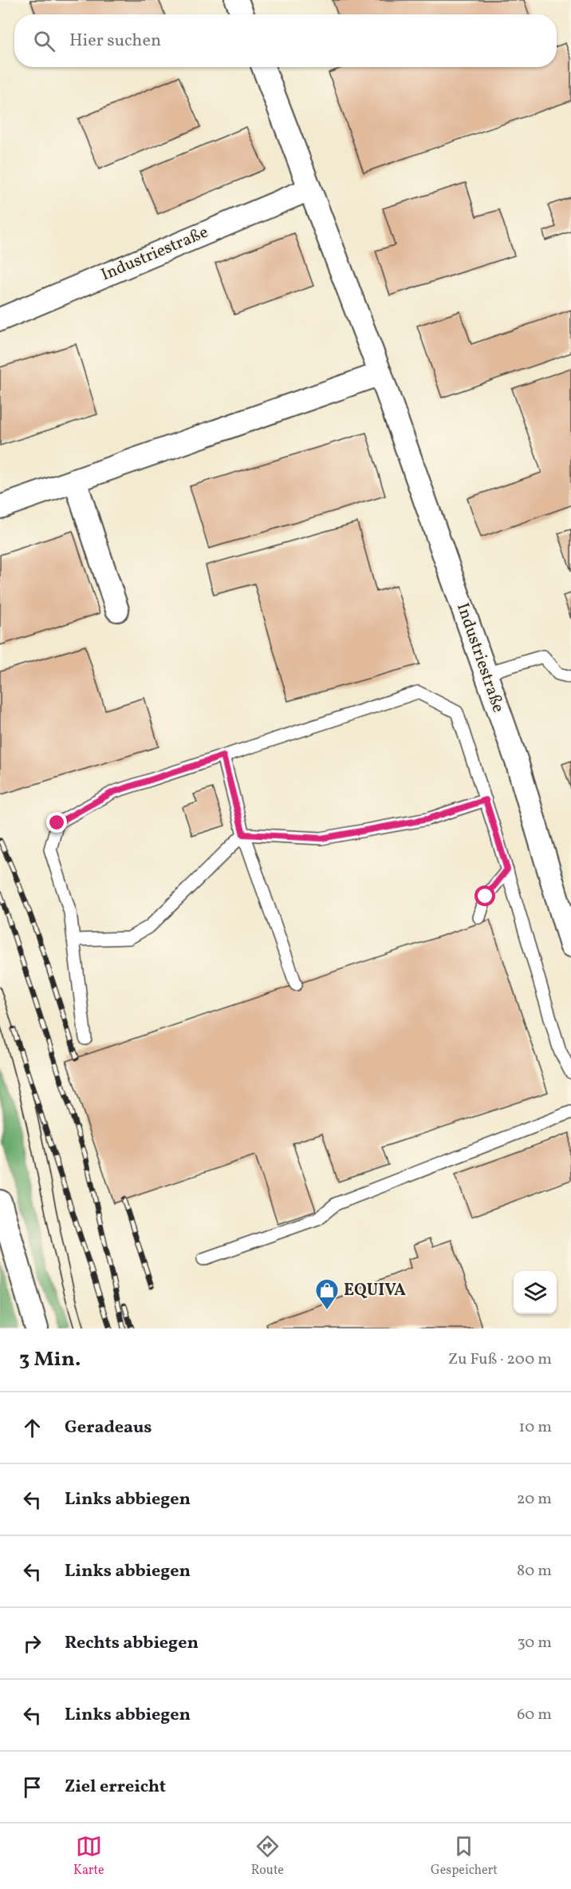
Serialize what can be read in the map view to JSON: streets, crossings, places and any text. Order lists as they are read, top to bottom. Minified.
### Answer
{"streets":{"street":["Industriestraße"]},"places":{"shop":["EQUIVA"]},"page":{"search":"Hier suchen","heading":["3 Min.","Zu Fuß · 200 m"],"list":[["Geradeaus","10 m"],["Links abbiegen","20 m"],["Links abbiegen","80 m"],["Rechts abbiegen","30 m"],["Links abbiegen","60 m"],"Ziel erreicht"],"nav":["Karte","Route","Gespeichert"]}}
